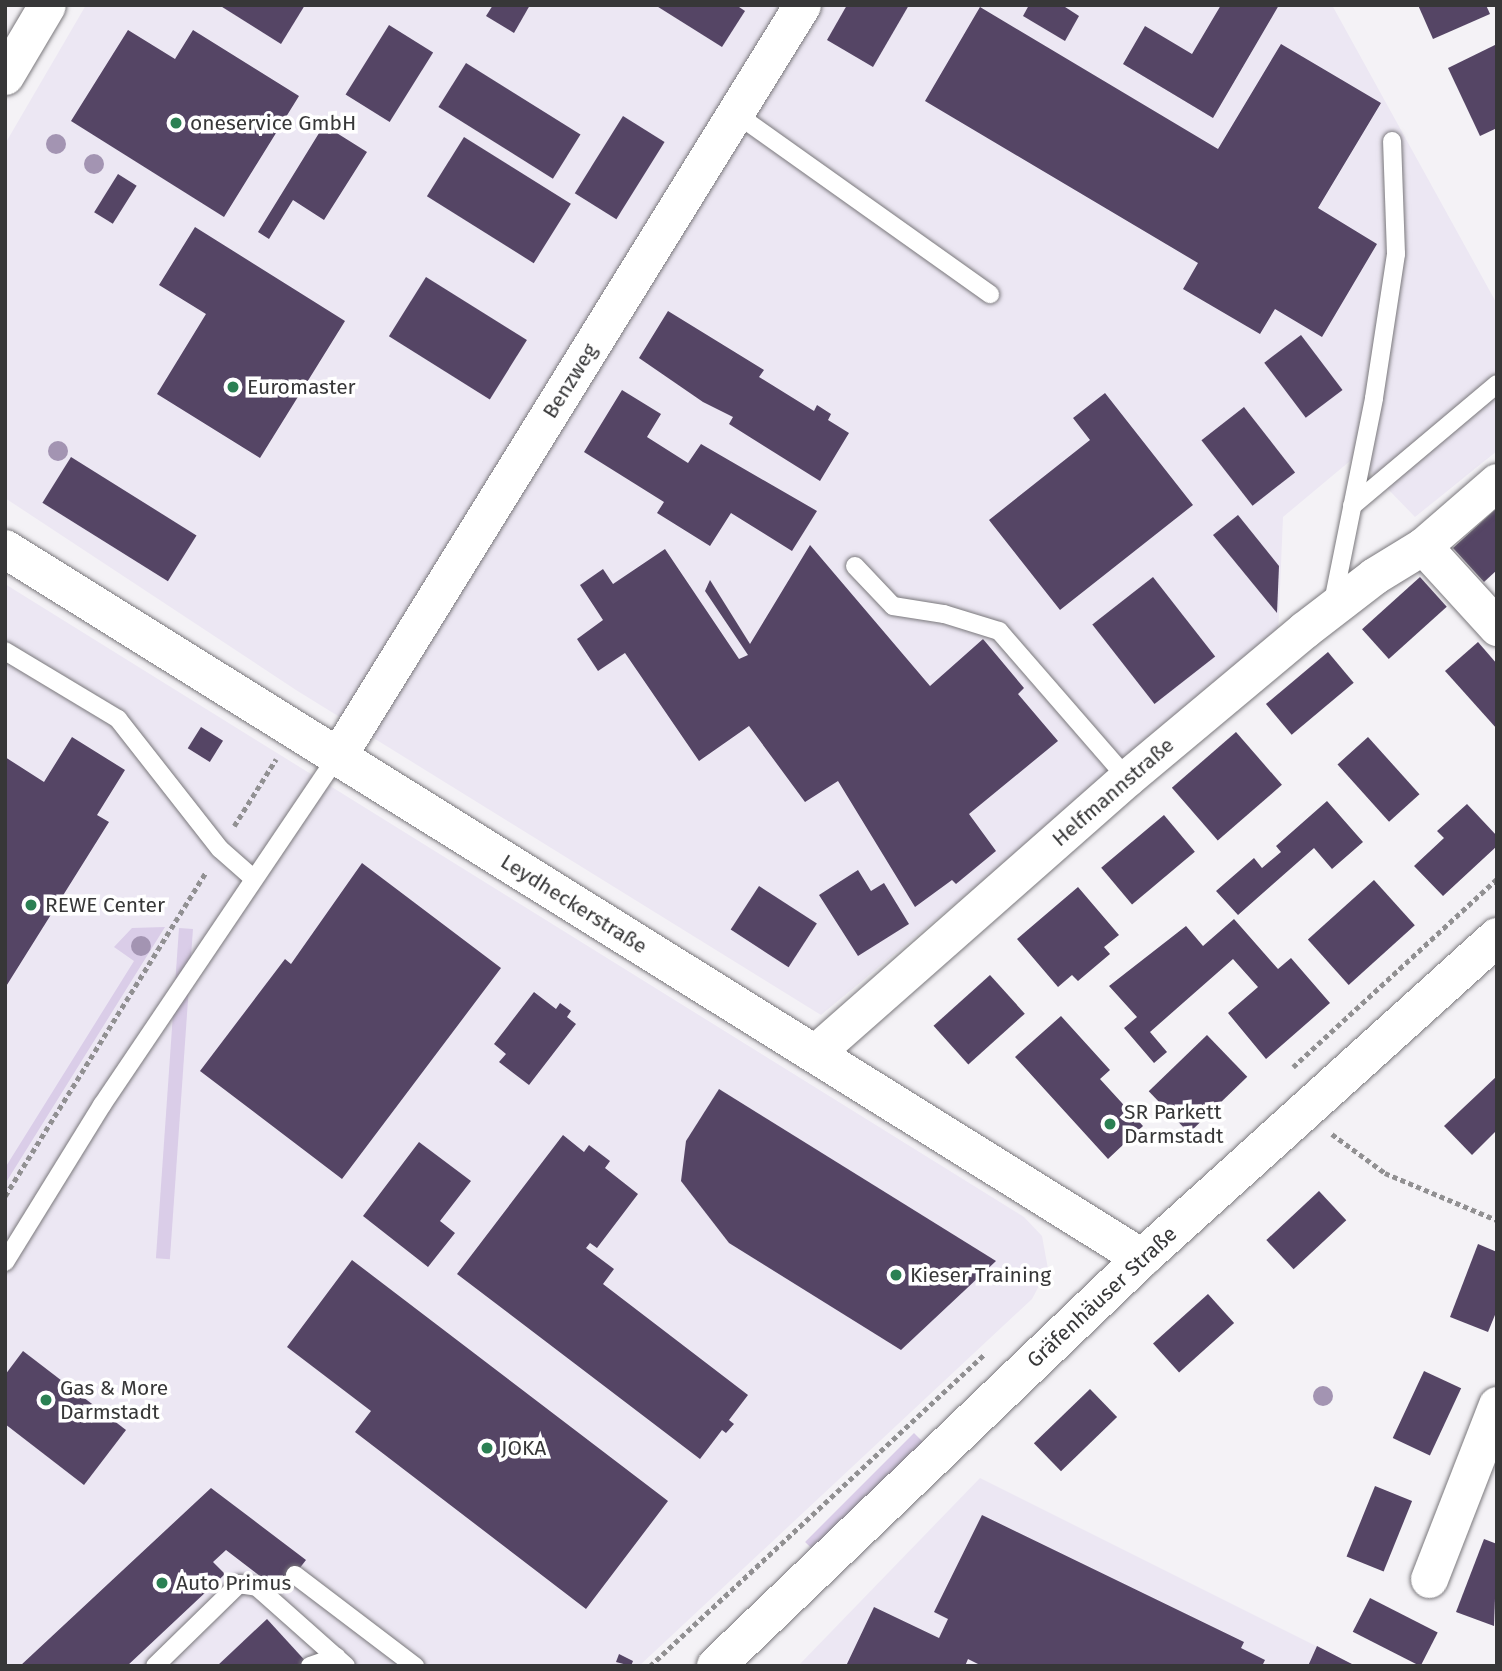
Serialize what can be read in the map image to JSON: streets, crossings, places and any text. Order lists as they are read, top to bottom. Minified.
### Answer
{"streets":{"street":["Benzweg","Helfmannstraße","Leydheckerstraße","Gräfenhäuser Straße"]},"crossings":[["Benzweg","Leydheckerstraße"],["Helfmannstraße","Leydheckerstraße"],["Leydheckerstraße","Gräfenhäuser Straße"]],"places":["oneservice GmbH","Euromaster","REWE Center","SR Parkett Darmstadt","Kieser Training","Gas & More Darmstadt","JOKA","Auto Primus"]}
